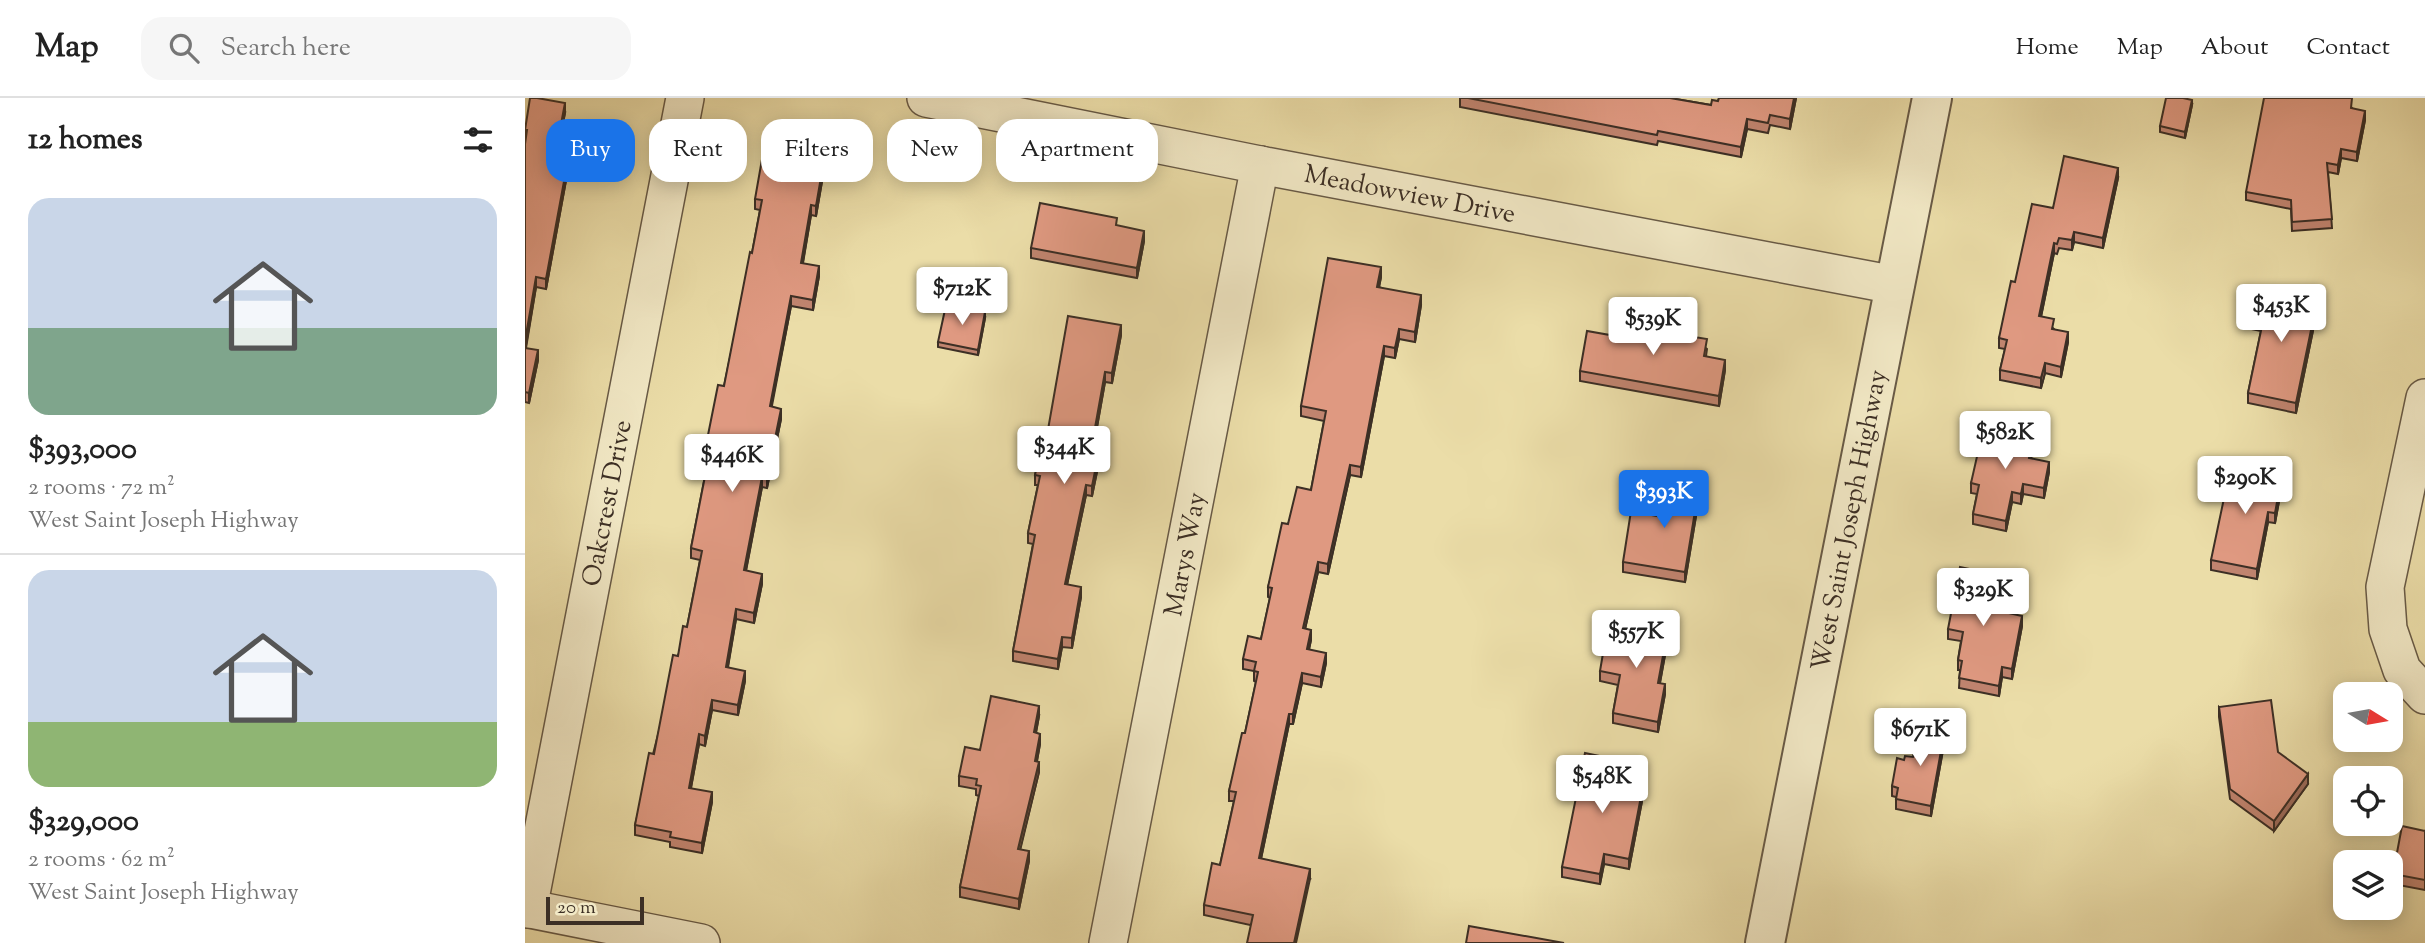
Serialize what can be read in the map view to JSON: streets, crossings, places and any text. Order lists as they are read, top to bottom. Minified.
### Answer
{"streets":{"street":["Meadowview Drive","Oakcrest Drive","West Saint Joseph Highway","Marys Way"]},"crossings":[["Meadowview Drive","West Saint Joseph Highway"],["Meadowview Drive","Marys Way"]],"scale_bar":"20 m","north":"right","page":{"header":"Map","search":"Search here","nav":["Home","Map","About","Contact"],"heading":"12 homes","chip":["Buy","Rent","Filters","New","Apartment"],"list":[{"name":"$393,000","note":"2 rooms · 72 m² · West Saint Joseph Highway"},{"name":"$329,000","note":"2 rooms · 62 m² · West Saint Joseph Highway"}],"price":["$712K","$453K","$539K","$582K","$344K","$446K","$290K","$393K","$329K","$557K","$671K","$548K"],"scale":"20 m"}}
